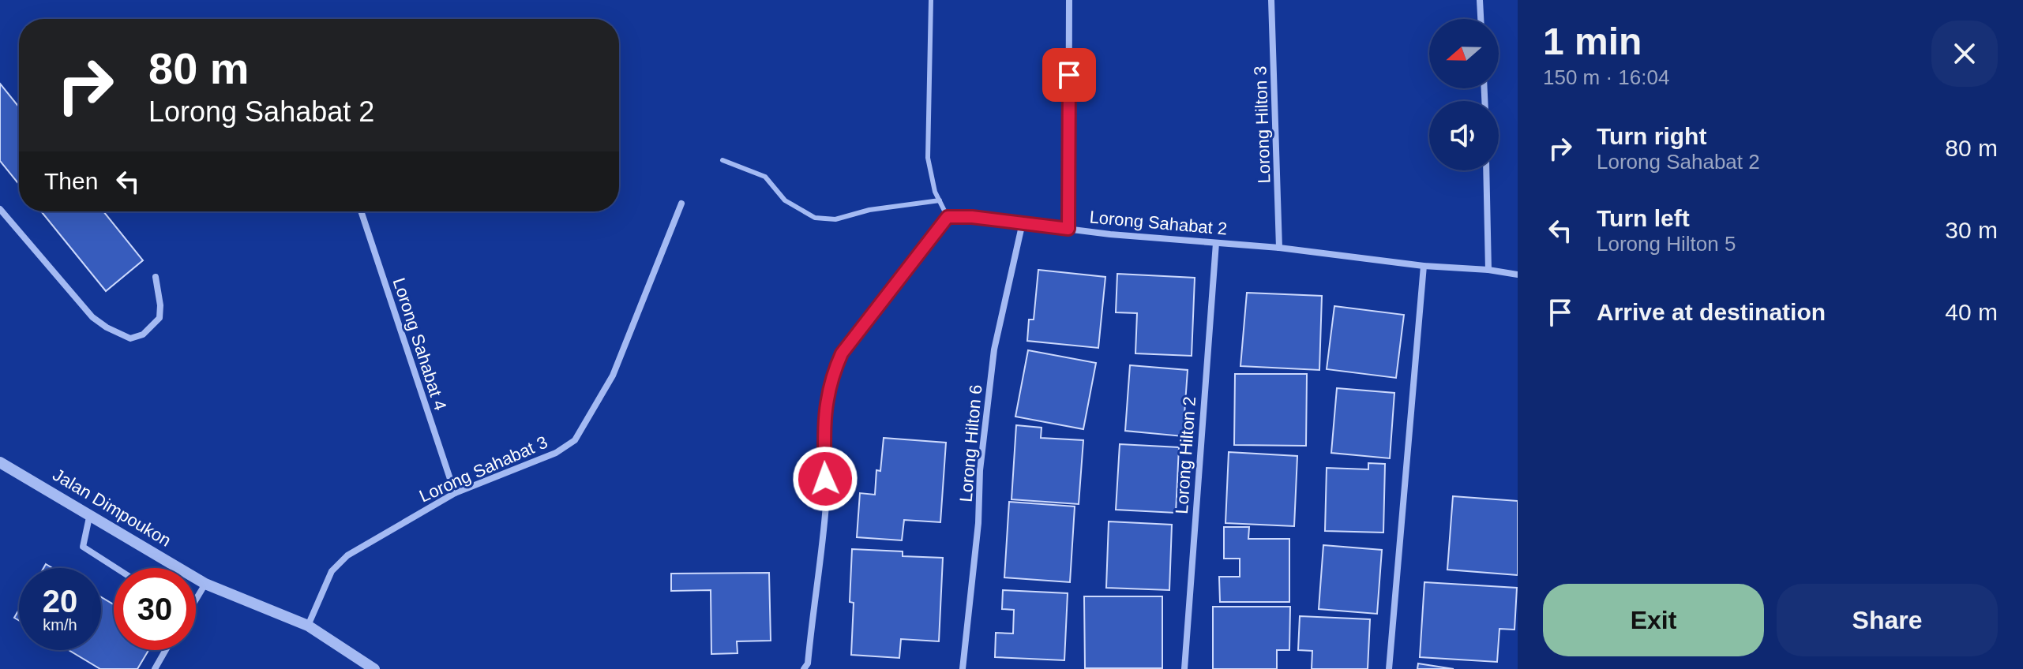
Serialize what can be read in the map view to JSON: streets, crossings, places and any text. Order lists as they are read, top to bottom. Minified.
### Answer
{"streets":{"street":["Lorong Hilton 3","Lorong Sahabat 2","Lorong Sahabat 4","Lorong Hilton 6","Lorong Hilton 2","Lorong Sahabat 3","Jalan Dimpoukon"]},"crossings":[["Lorong Hilton 3","Lorong Sahabat 2"],["Lorong Sahabat 2","Lorong Hilton 6"],["Lorong Sahabat 2","Lorong Hilton 2"],["Lorong Sahabat 4","Lorong Sahabat 3"],["Lorong Sahabat 3","Jalan Dimpoukon"]],"north":"left","page":{"heading":["1 min","150 m · 16:04"],"turn":["80 m","Lorong Sahabat 2"],"list":[{"name":"Turn right","note":"Lorong Sahabat 2","value":"80 m"},{"name":"Turn left","note":"Lorong Hilton 5","value":"30 m"},{"name":"Arrive at destination","value":"40 m"}],"then":"Then","speed":"20 km/h","limit":"30","buttons":["Exit","Share"]}}
